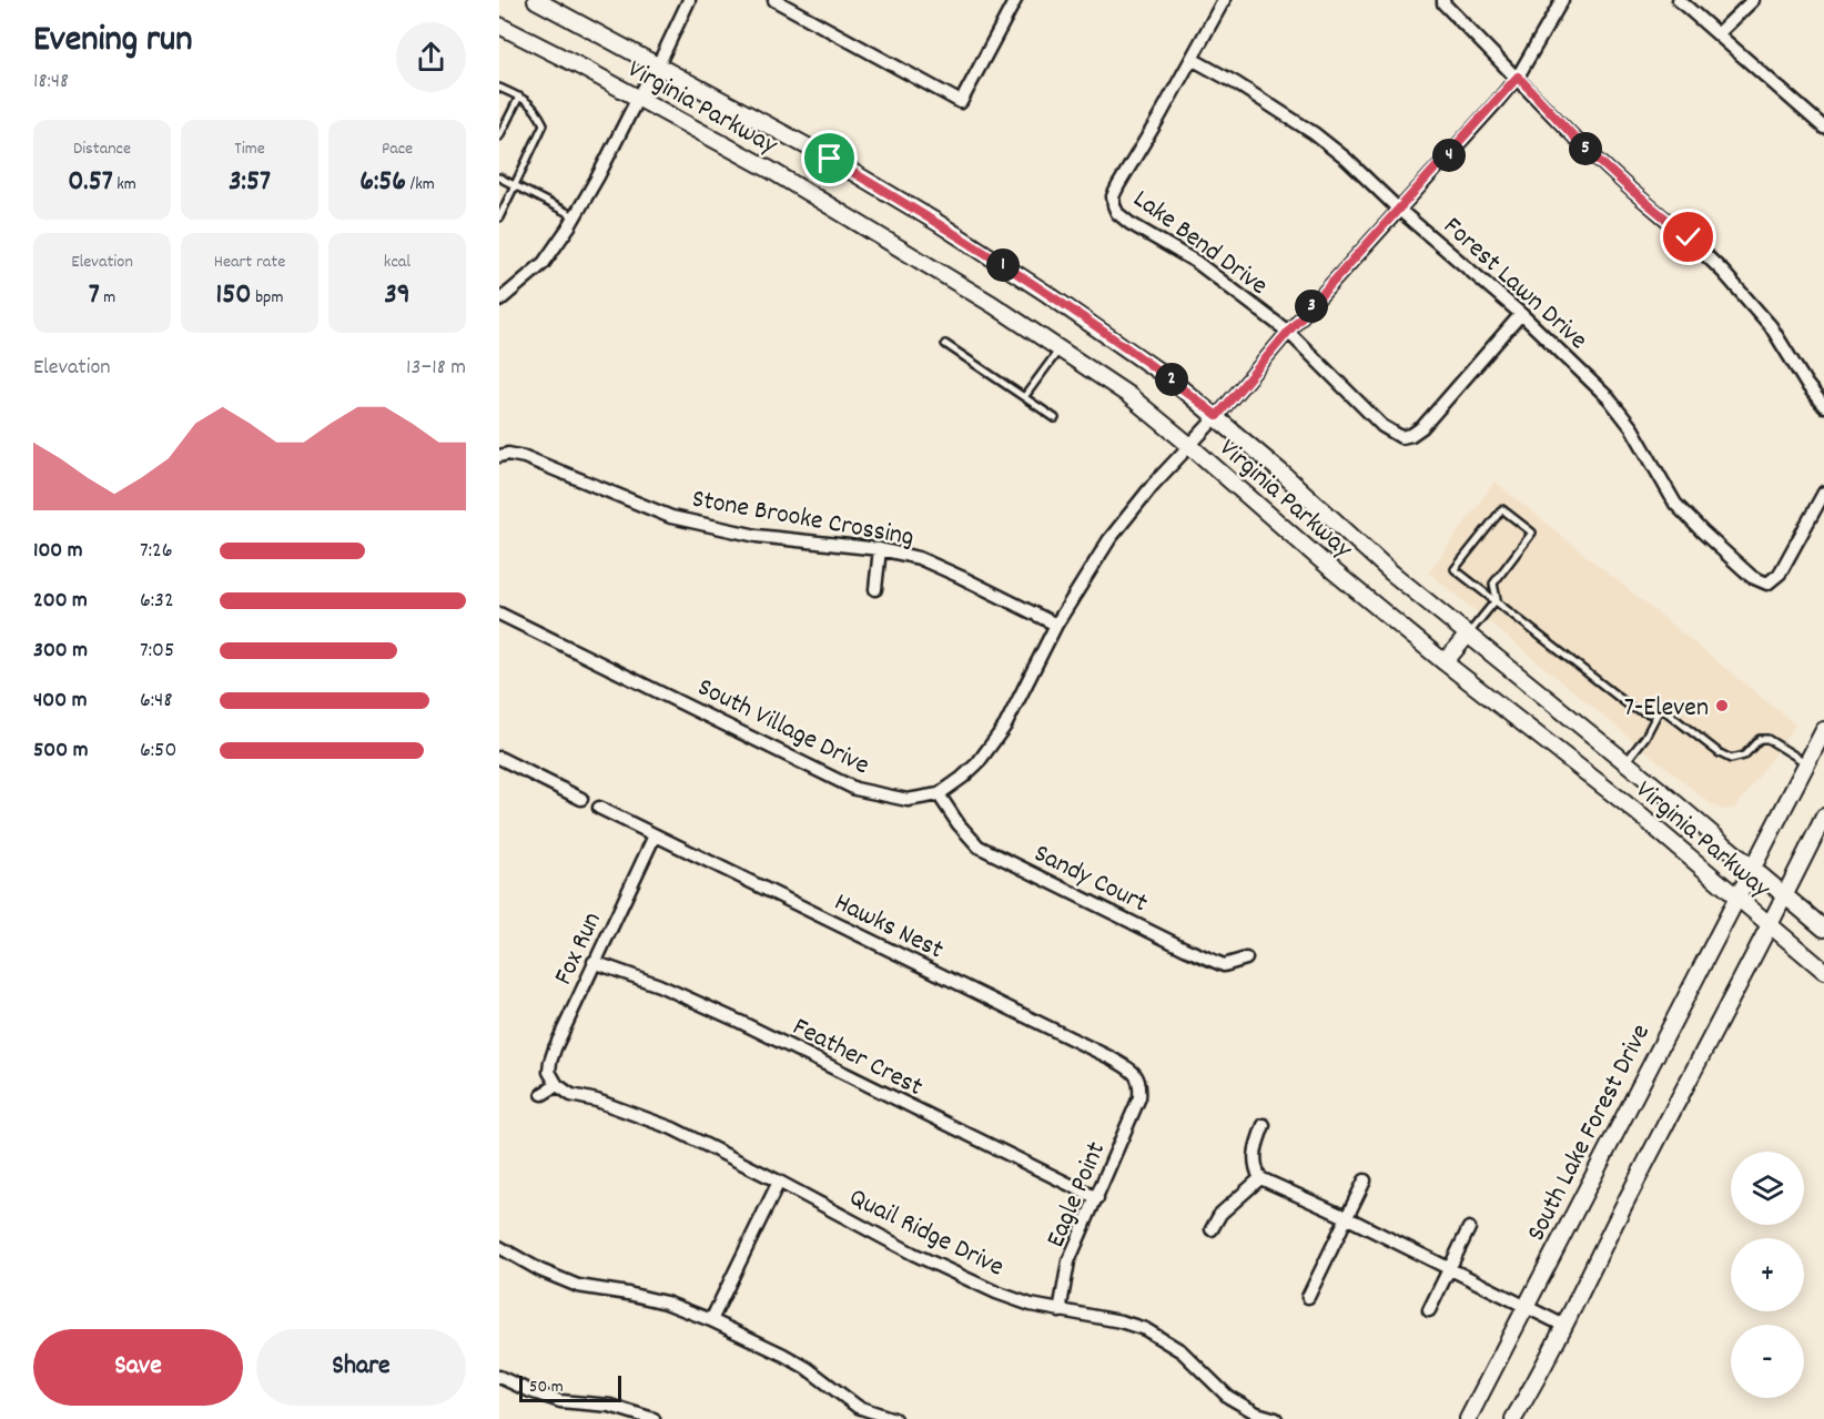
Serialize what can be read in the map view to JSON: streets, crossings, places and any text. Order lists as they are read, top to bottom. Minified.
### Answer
{"streets":{"main road":["Virginia Parkway","South Lake Forest Drive"],"street":["Lake Bend Drive","Forest Lawn Drive","Stone Brooke Crossing","South Village Drive","Sandy Court","Hawks Nest","Fox Run","Feather Crest","Eagle Point","Quail Ridge Drive"]},"crossings":[["Virginia Parkway","South Village Drive"],["Virginia Parkway","South Lake Forest Drive"],["Lake Bend Drive","Forest Lawn Drive"],["Lake Bend Drive","South Village Drive"],["Forest Lawn Drive","South Village Drive"],["Stone Brooke Crossing","South Village Drive"],["South Village Drive","Sandy Court"],["Hawks Nest","Fox Run"],["Hawks Nest","Eagle Point"],["Fox Run","Feather Crest"],["Fox Run","Quail Ridge Drive"],["Feather Crest","Eagle Point"],["Eagle Point","Quail Ridge Drive"]],"places":["7-Eleven"],"scale_bar":"50 m","page":{"heading":["Evening run","18:48"],"stats":[["Distance","0.57 km"],["Time","3:57"],["Pace","6:56 /km"],["Elevation","7 m"],["Heart rate","150 bpm"],["kcal","39"]],"pins":["5","4","1","3","2"],"chart":["Elevation","13–18 m"],"list":[{"name":"100 m","note":"7:26"},{"name":"200 m","note":"6:32"},{"name":"300 m","note":"7:05"},{"name":"400 m","note":"6:48"},{"name":"500 m","note":"6:50"}],"map_buttons":["+","−"],"buttons":["Save","Share"],"scale":"50 m"}}
